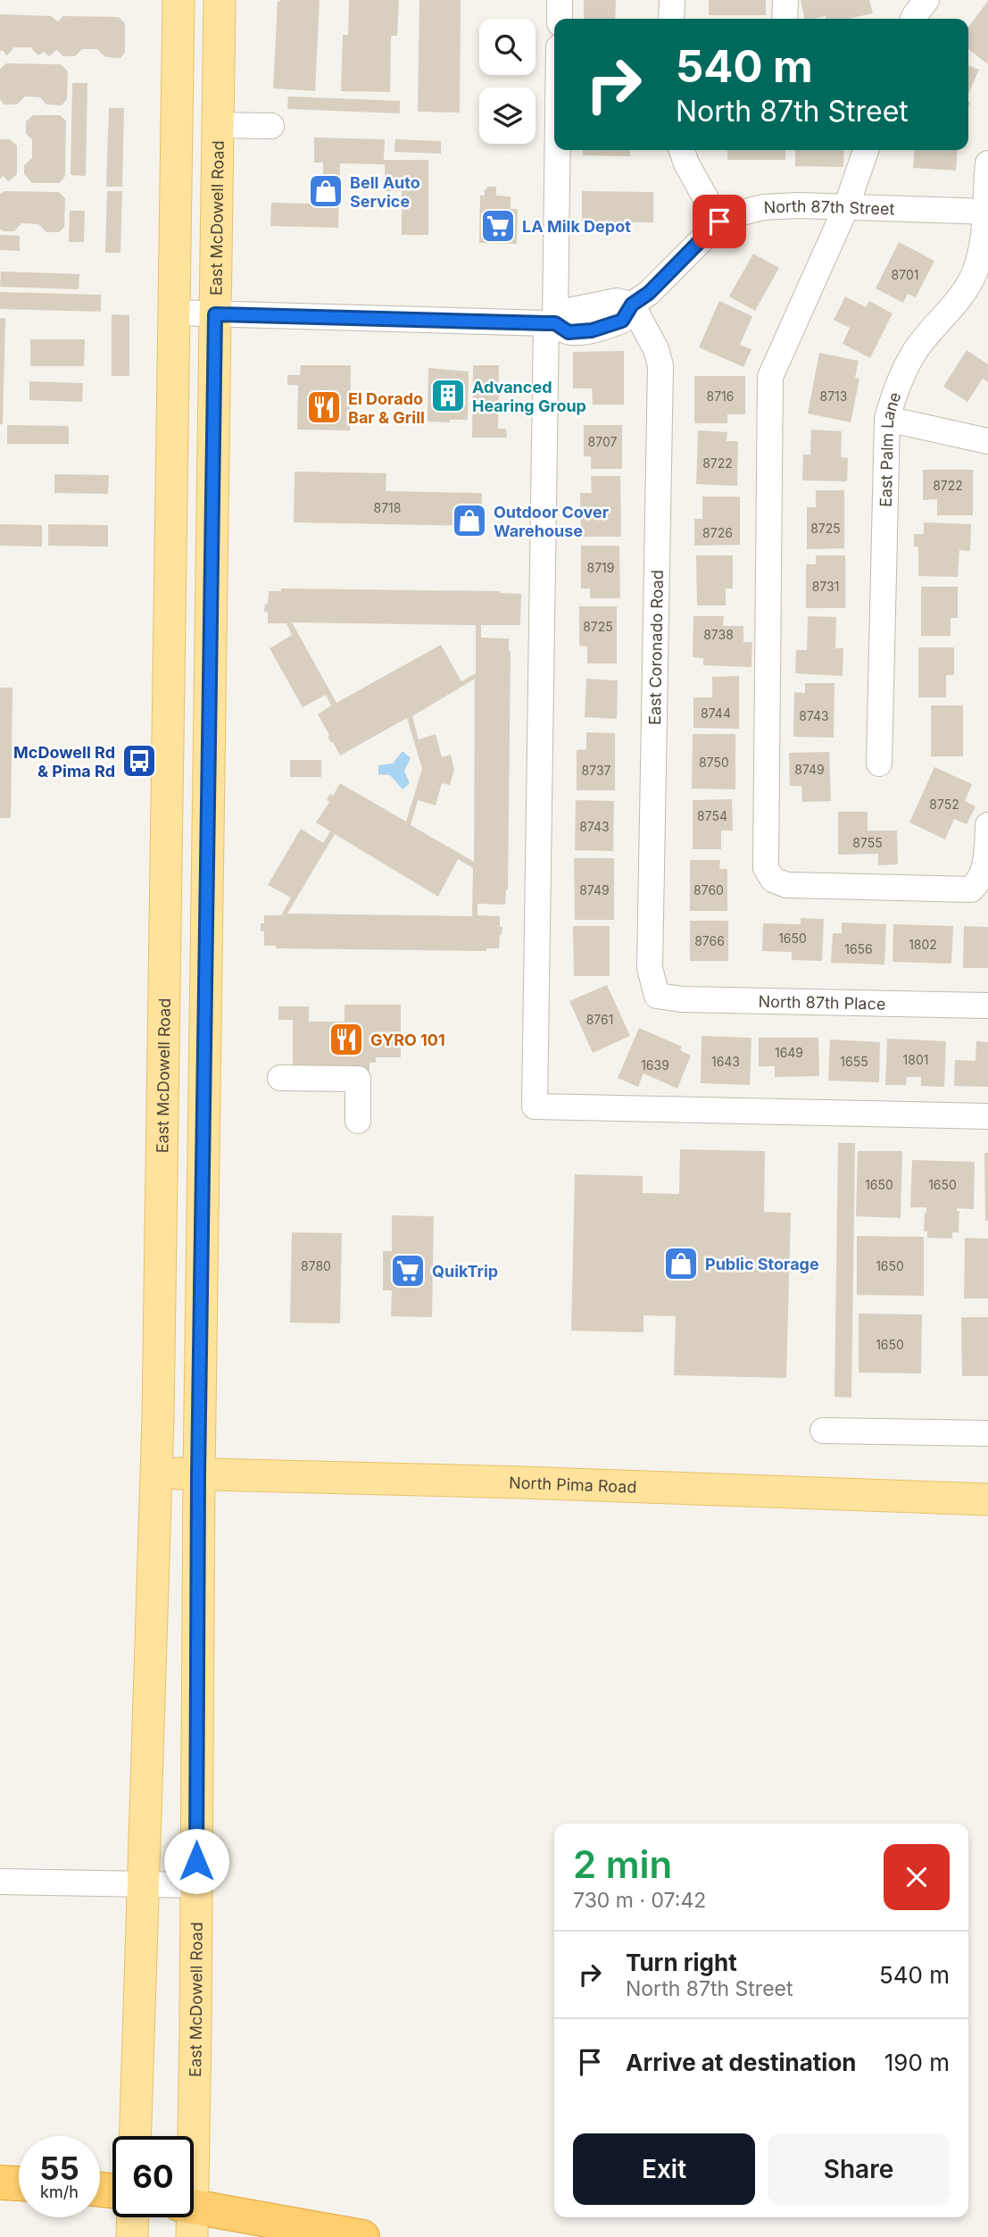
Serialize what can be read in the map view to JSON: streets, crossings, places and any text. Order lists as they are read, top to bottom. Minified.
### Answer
{"streets":{"main road":["East McDowell Road","North Pima Road"],"street":["North 87th Street","East Palm Lane","East Coronado Road","North 87th Place"]},"crossings":[["North 87th Street","East McDowell Road"],["North 87th Street","East Palm Lane"],["North 87th Street","East Coronado Road"],["East McDowell Road","North Pima Road"],["East Coronado Road","North 87th Place"]],"places":{"shop":["Bell Auto Service","Outdoor Cover Warehouse","Public Storage"],"supermarket":["LA Milk Depot","QuikTrip"],"building":["Advanced Hearing Group"],"restaurant":["El Dorado Bar & Grill","GYRO 101"],"bus stop":["McDowell Rd & Pima Rd"]},"house_numbers":["8701","8716","8713","8707","8722","8722","8718","8725","8726","8719","8731","8725","8738","8744","8743","8750","8749","8737","8752","8754","8743","8755","8749","8760","1650","8766","1802","1656","8761","1649","1801","1643","1655","1639","1650","1650","8780","1650","1650"],"page":{"turn":["540 m","North 87th Street"],"heading":["2 min","730 m · 07:42"],"list":[{"name":"Turn right","note":"North 87th Street","value":"540 m"},{"name":"Arrive at destination","value":"190 m"}],"buttons":["Exit","Share"],"speed":"55 km/h","limit":"60"}}
